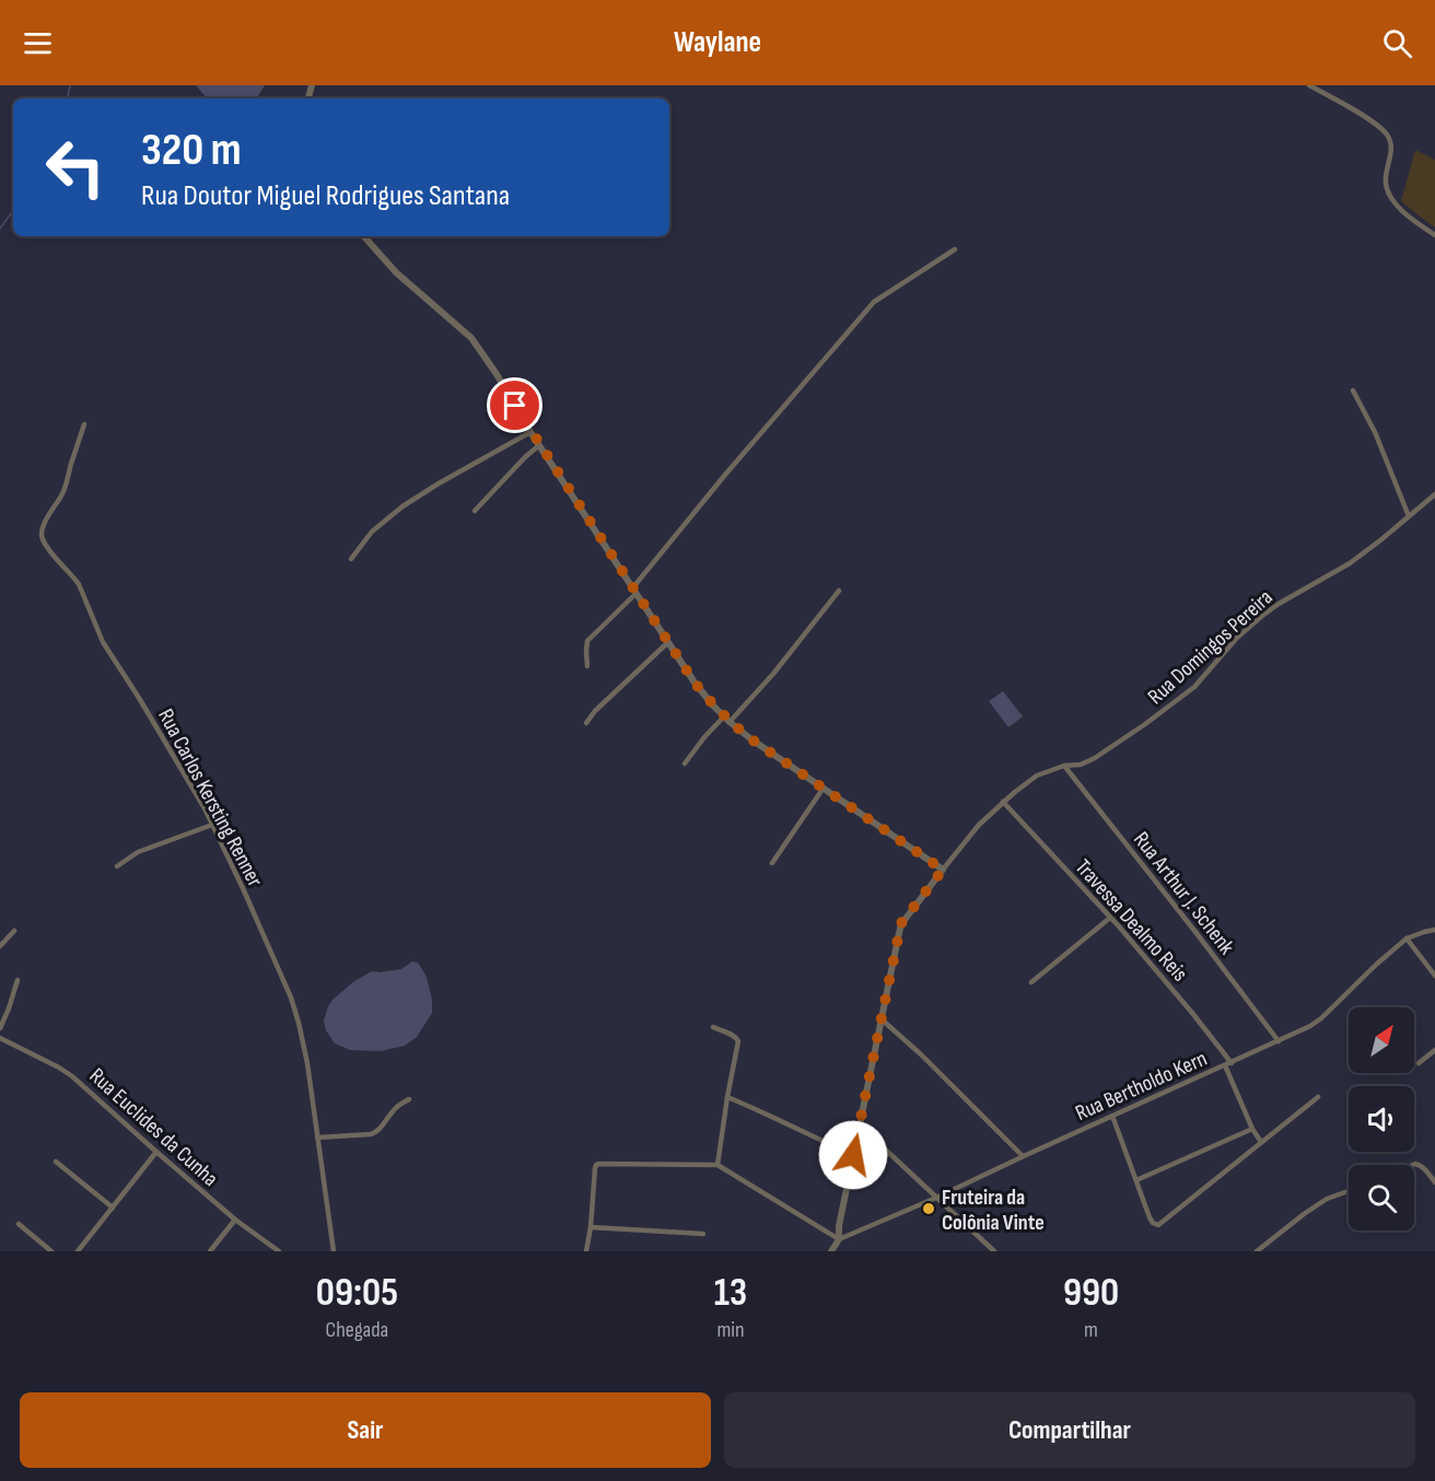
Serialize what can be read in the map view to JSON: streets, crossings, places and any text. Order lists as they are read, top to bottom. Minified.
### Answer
{"streets":{"street":["Rua Domingos Pereira","Rua Carlos Kersting Renner","Rua Arthur J. Schenk","Travessa Dealmo Reis","Rua Bertholdo Kern","Rua Euclides da Cunha"]},"crossings":[["Rua Domingos Pereira","Rua Arthur J. Schenk"],["Rua Domingos Pereira","Travessa Dealmo Reis"],["Rua Arthur J. Schenk","Rua Bertholdo Kern"],["Travessa Dealmo Reis","Rua Bertholdo Kern"]],"places":["Fruteira da Colônia Vinte"],"north":"top right","page":{"header":"Waylane","turn":["320 m","Rua Doutor Miguel Rodrigues Santana"],"eta":["09:05","Chegada","13","min","990","m"],"buttons":["Sair","Compartilhar"]}}
